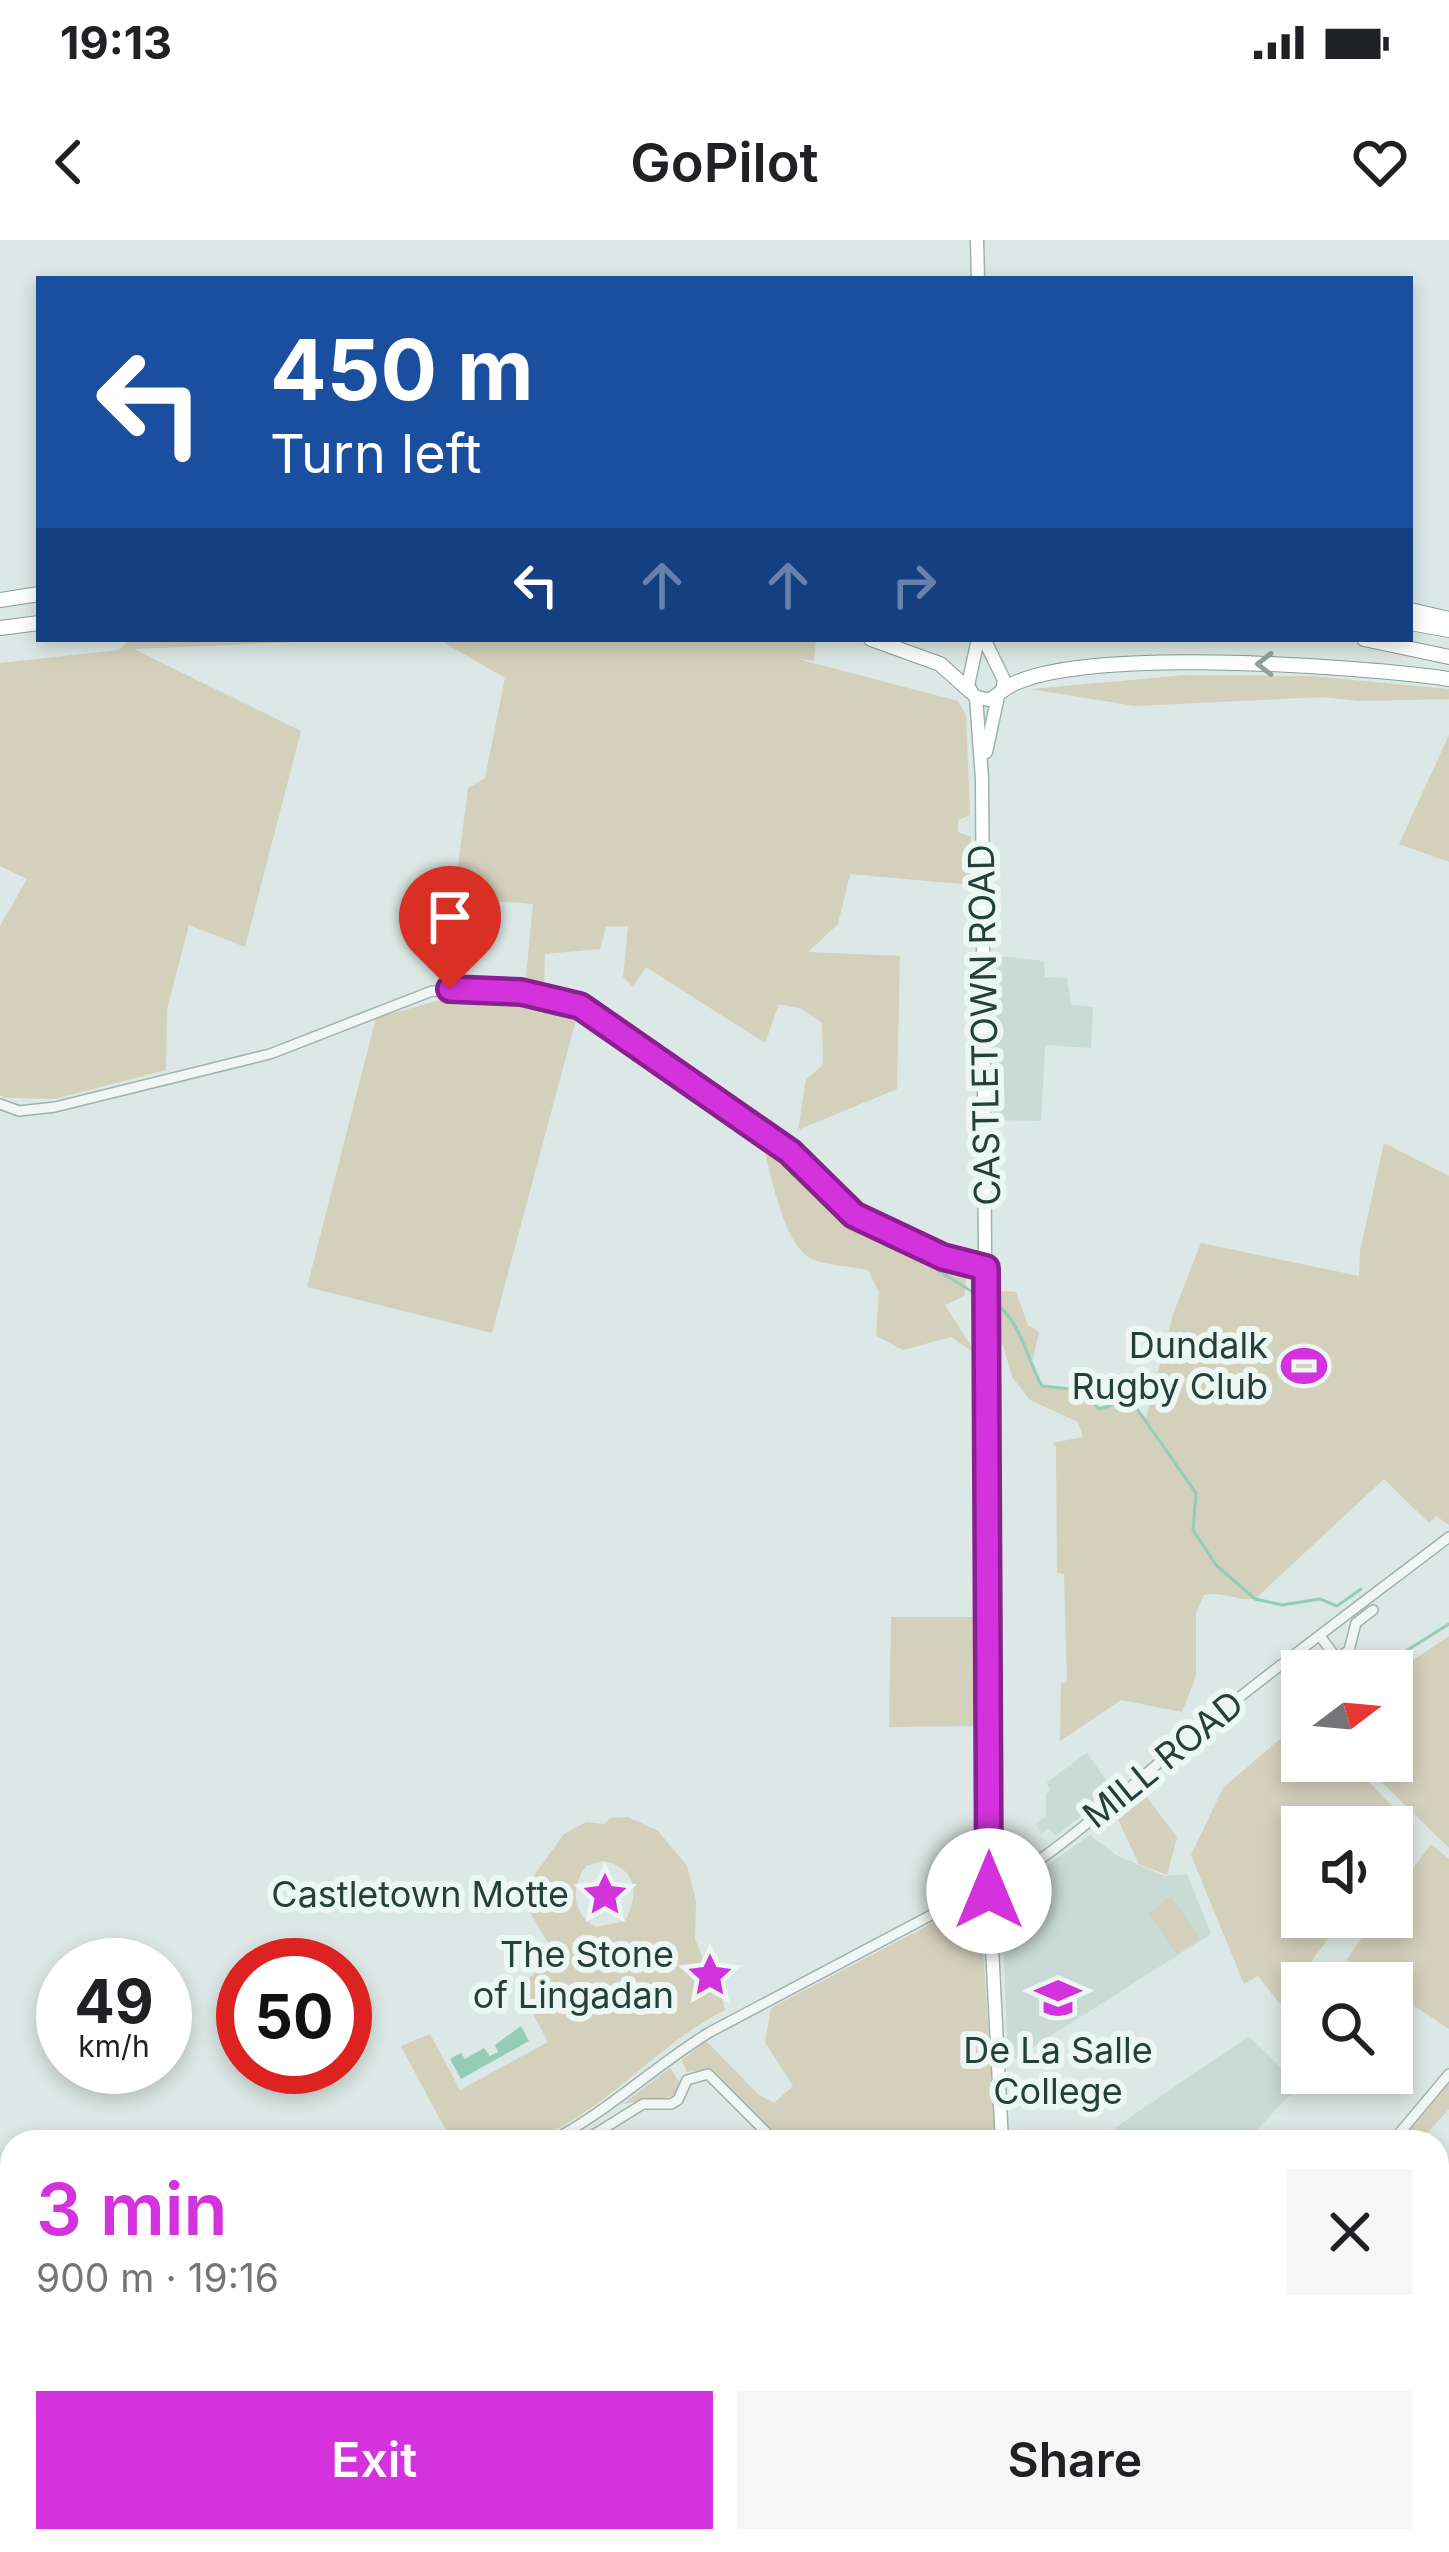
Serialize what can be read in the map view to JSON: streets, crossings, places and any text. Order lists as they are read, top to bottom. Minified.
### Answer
{"streets":{"main road":["CASTLETOWN ROAD"],"street":["MILL ROAD"]},"crossings":[["CASTLETOWN ROAD","MILL ROAD"]],"places":{"sports":["Dundalk Rugby Club"],"place":["Castletown Motte","The Stone of Lingadan"],"school or university":["De La Salle College"]},"north":"right","page":{"status":"19:13","header":"GoPilot","turn":["450 m","Turn left"],"speed":"49 km/h","limit":"50","heading":["3 min","900 m · 19:16"],"buttons":["Exit","Share"]}}
